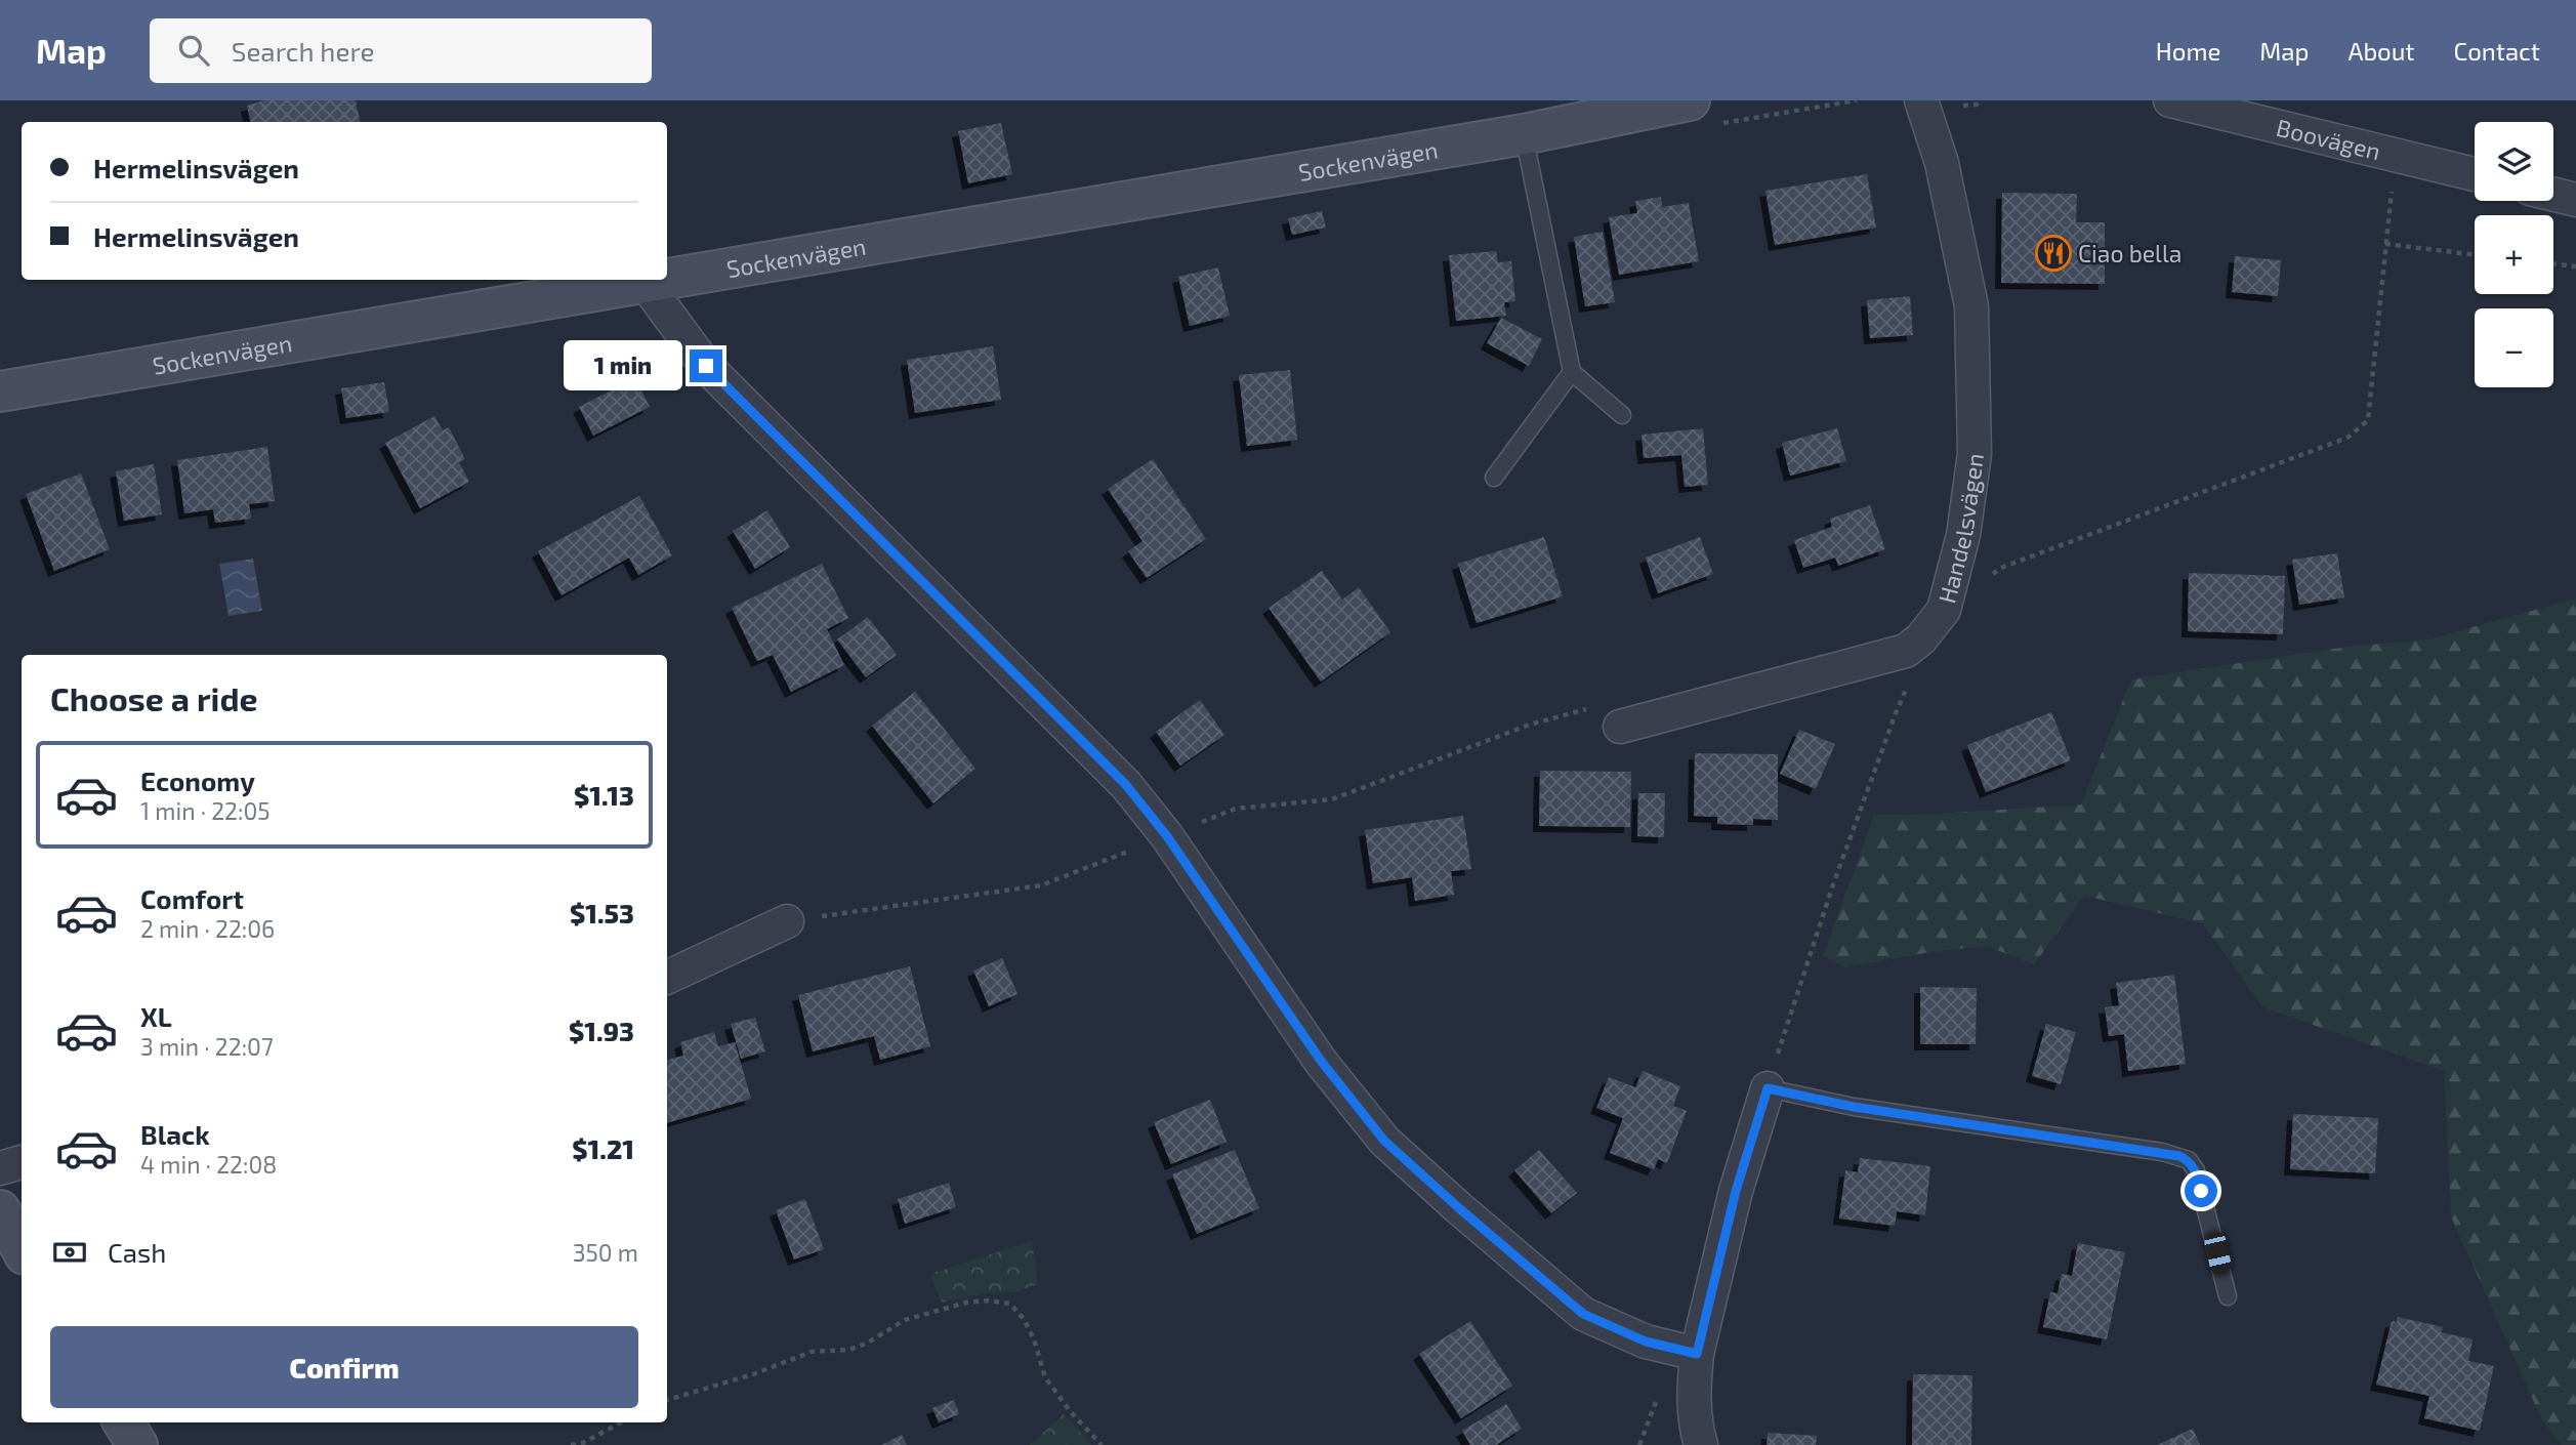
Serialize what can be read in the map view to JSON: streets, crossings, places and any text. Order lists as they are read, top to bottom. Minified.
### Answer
{"streets":{"street":["Boovägen","Sockenvägen","Handelsvägen"]},"places":{"restaurant":["Ciao bella"]},"page":{"header":"Map","search":"Search here","nav":["Home","Map","About","Contact"],"map_buttons":["+","−"],"banner":["Hermelinsvägen","Hermelinsvägen"],"bubble":"1 min","heading":"Choose a ride","list":[{"name":"Economy","note":"1 min · 22:05","value":"$1.13"},{"name":"Comfort","note":"2 min · 22:06","value":"$1.53"},{"name":"XL","note":"3 min · 22:07","value":"$1.93"},{"name":"Black","note":"4 min · 22:08","value":"$1.21"}],"pay":["Cash","350 m"],"buttons":"Confirm"}}
